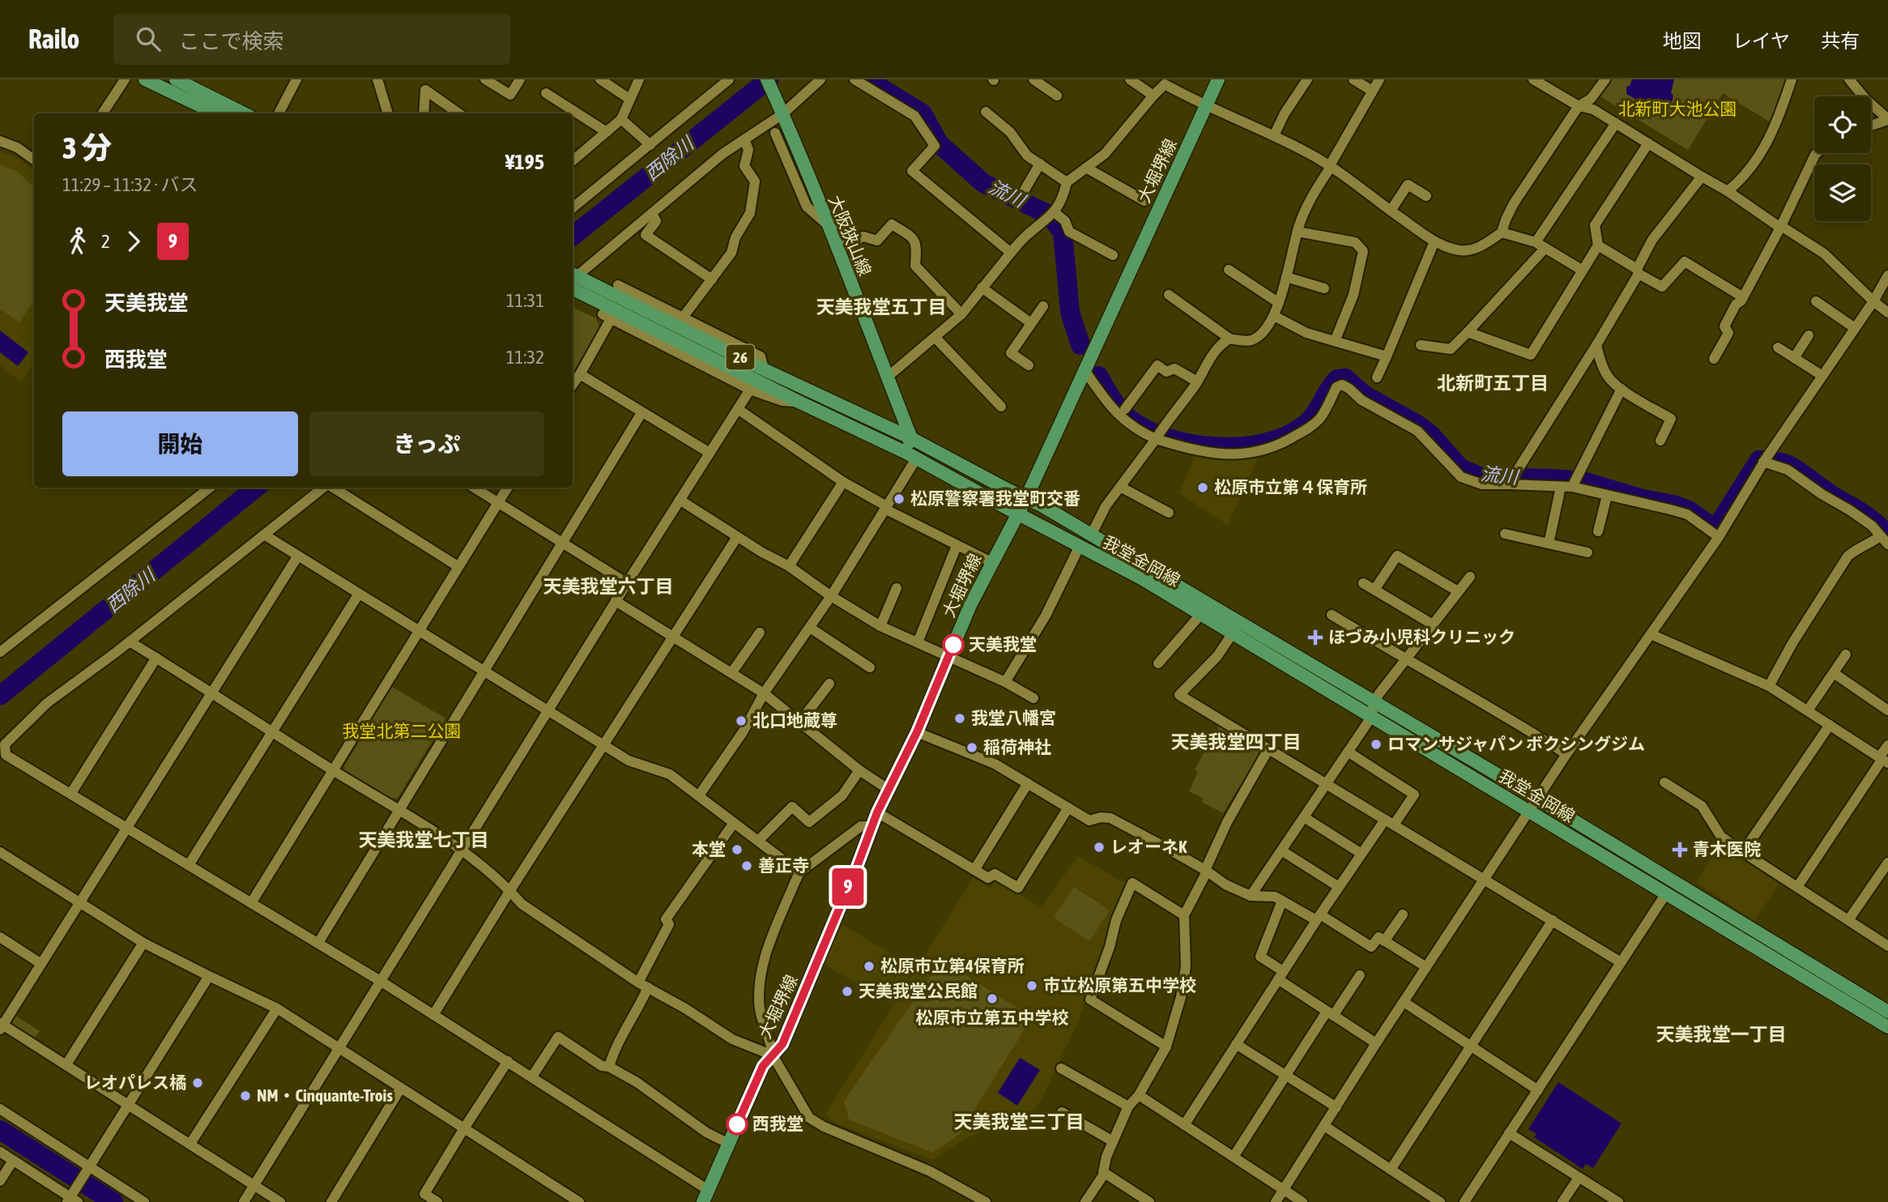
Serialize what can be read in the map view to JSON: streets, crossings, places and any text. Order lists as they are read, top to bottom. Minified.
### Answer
{"streets":{"main road":["大堀堺線","大阪狭山線","26","我堂金岡線"]},"crossings":[["大堀堺線","26"],["大堀堺線","我堂金岡線"],["大阪狭山線","26"],["26","我堂金岡線"]],"districts":["天美我堂五丁目","北新町五丁目","天美我堂六丁目","天美我堂四丁目","天美我堂七丁目","天美我堂一丁目","天美我堂三丁目"],"water":["西除川","流川"],"parks":["北新町大池公園","我堂北第二公園"],"places":{"other":["松原市立第４保育所","松原警察署我堂町交番","天美我堂","我堂八幡宮","北口地蔵尊","ロマンサジャパン ボクシングジム","稲荷神社","レオーネK","本堂","善正寺","松原市立第4保育所","市立松原第五中学校","天美我堂公民館","松原市立第五中学校","レオパレス橘","NM・Cinquante-Trois","西我堂"],"health":["ほづみ小児科クリニック","青木医院"]},"lines":["bus line 9"],"page":{"header":"Railo","search":"ここで検索","nav":["地図","レイヤ","共有"],"on_map":"9","heading":["3 分","11:29 – 11:32 · バス","¥195"],"legs":["2","9"],"list":[{"name":"天美我堂","value":"11:31"},{"name":"西我堂","value":"11:32"}],"buttons":["開始","きっぷ"]}}
